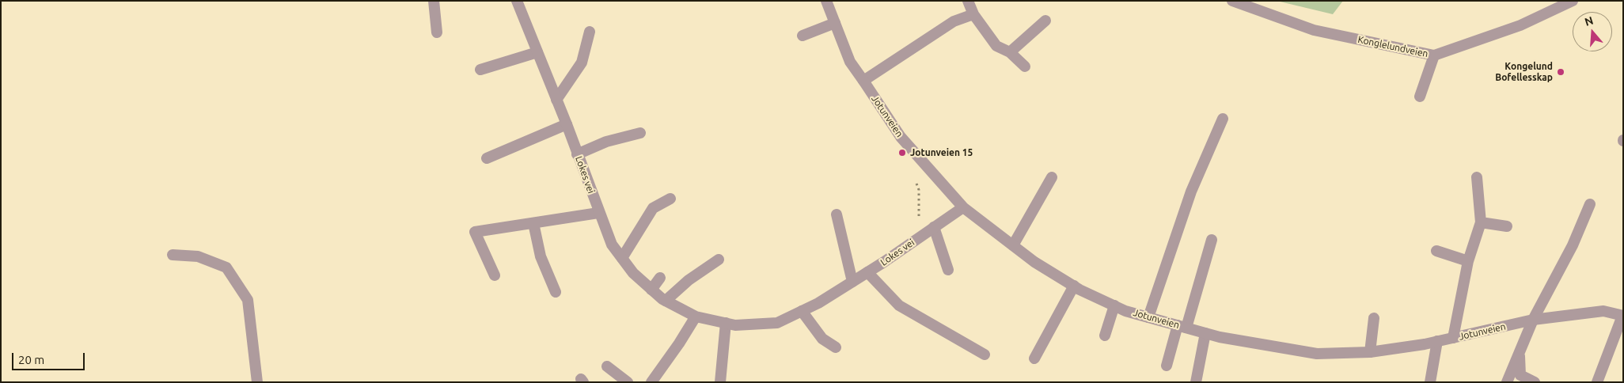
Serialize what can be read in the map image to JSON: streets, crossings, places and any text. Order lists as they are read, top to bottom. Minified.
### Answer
{"streets":{"street":["Konglelundveien","Jotunveien","Lokes vei"]},"crossings":[["Jotunveien","Lokes vei"]],"places":["Kongelund Bofellesskap","Jotunveien 15"],"scale_bar":"20 m","north":"top"}
